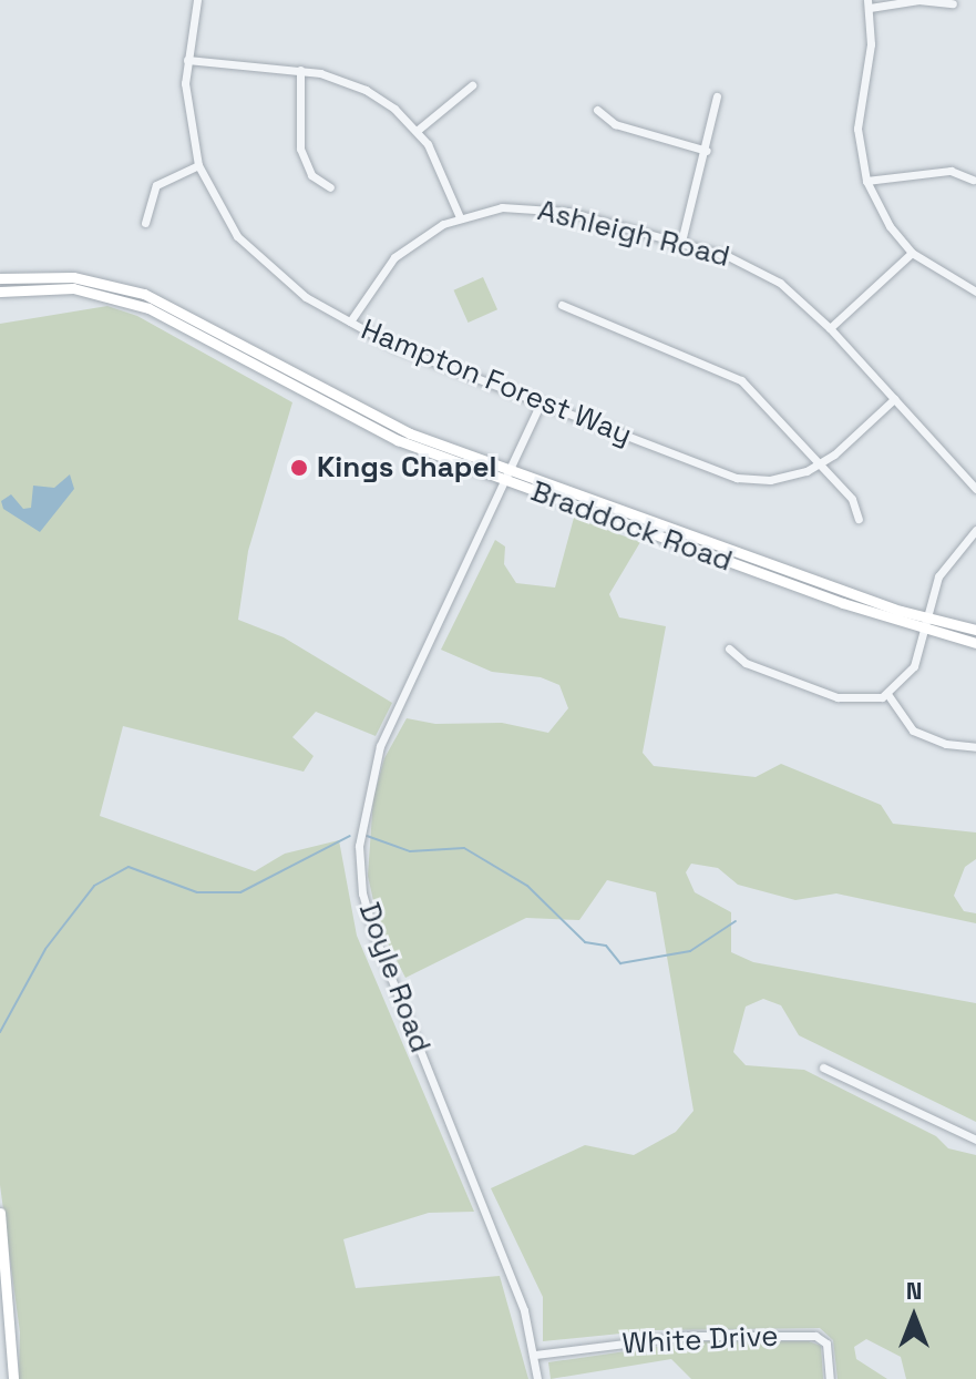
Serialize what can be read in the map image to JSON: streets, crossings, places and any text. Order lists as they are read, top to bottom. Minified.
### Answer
{"streets":{"main road":["Braddock Road"],"street":["Ashleigh Road","Hampton Forest Way","Doyle Road","White Drive"]},"crossings":[["Ashleigh Road","Hampton Forest Way"],["Hampton Forest Way","Doyle Road"],["Braddock Road","Doyle Road"],["Doyle Road","White Drive"]],"places":["Kings Chapel"],"north":"top"}
